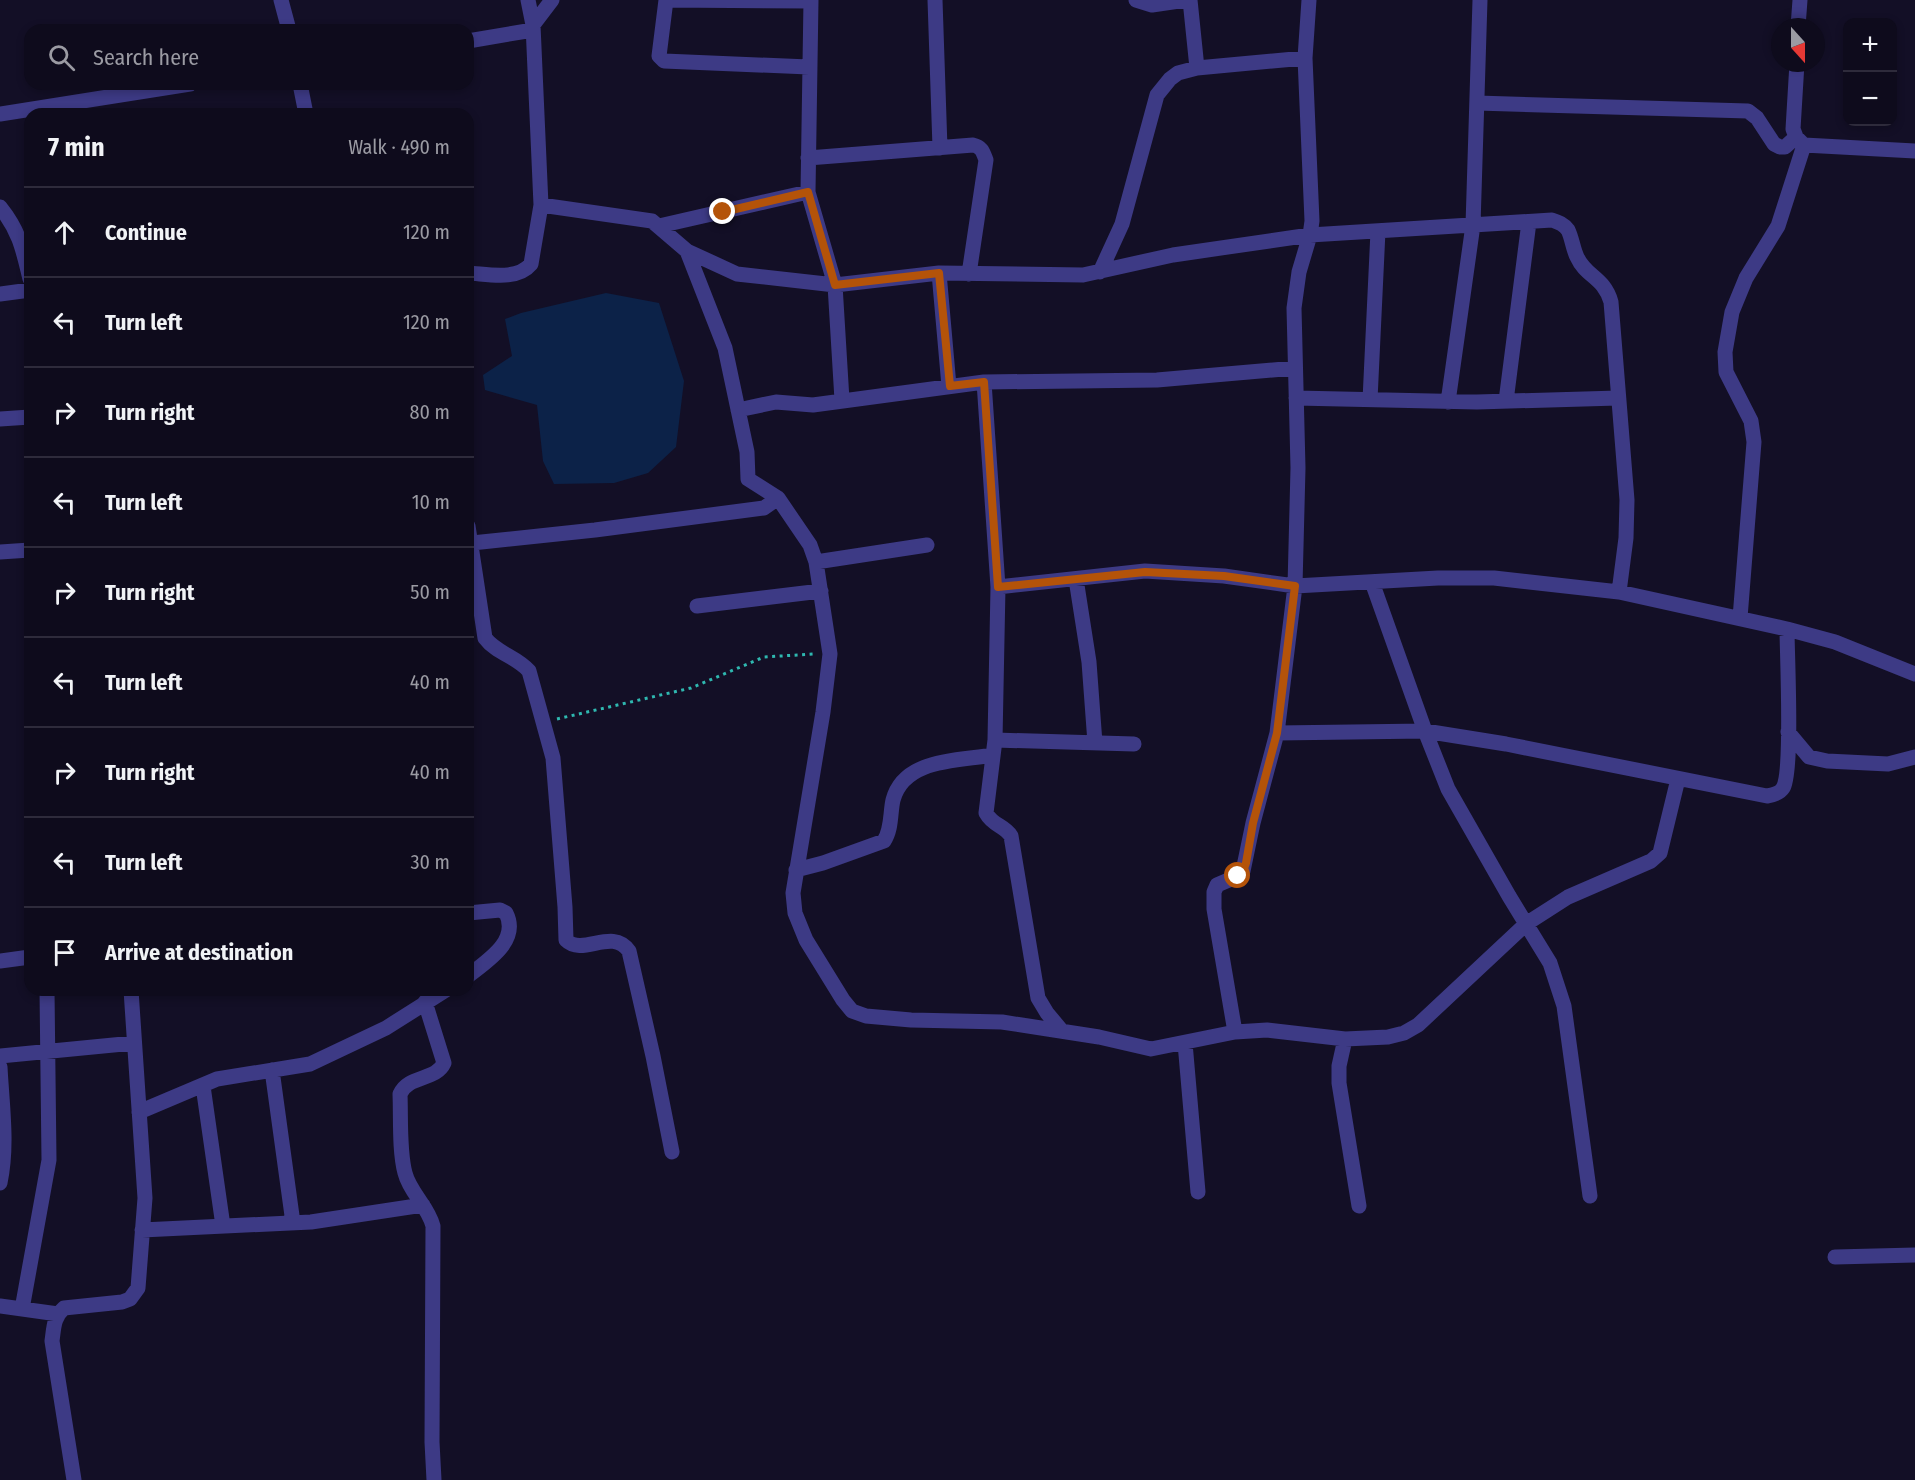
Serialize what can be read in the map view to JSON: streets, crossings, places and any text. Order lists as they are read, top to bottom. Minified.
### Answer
{"north":"bottom","page":{"map_buttons":["+","−"],"search":"Search here","heading":["7 min","Walk · 490 m"],"list":[["Continue","120 m"],["Turn left","120 m"],["Turn right","80 m"],["Turn left","10 m"],["Turn right","50 m"],["Turn left","40 m"],["Turn right","40 m"],["Turn left","30 m"],"Arrive at destination"]}}
